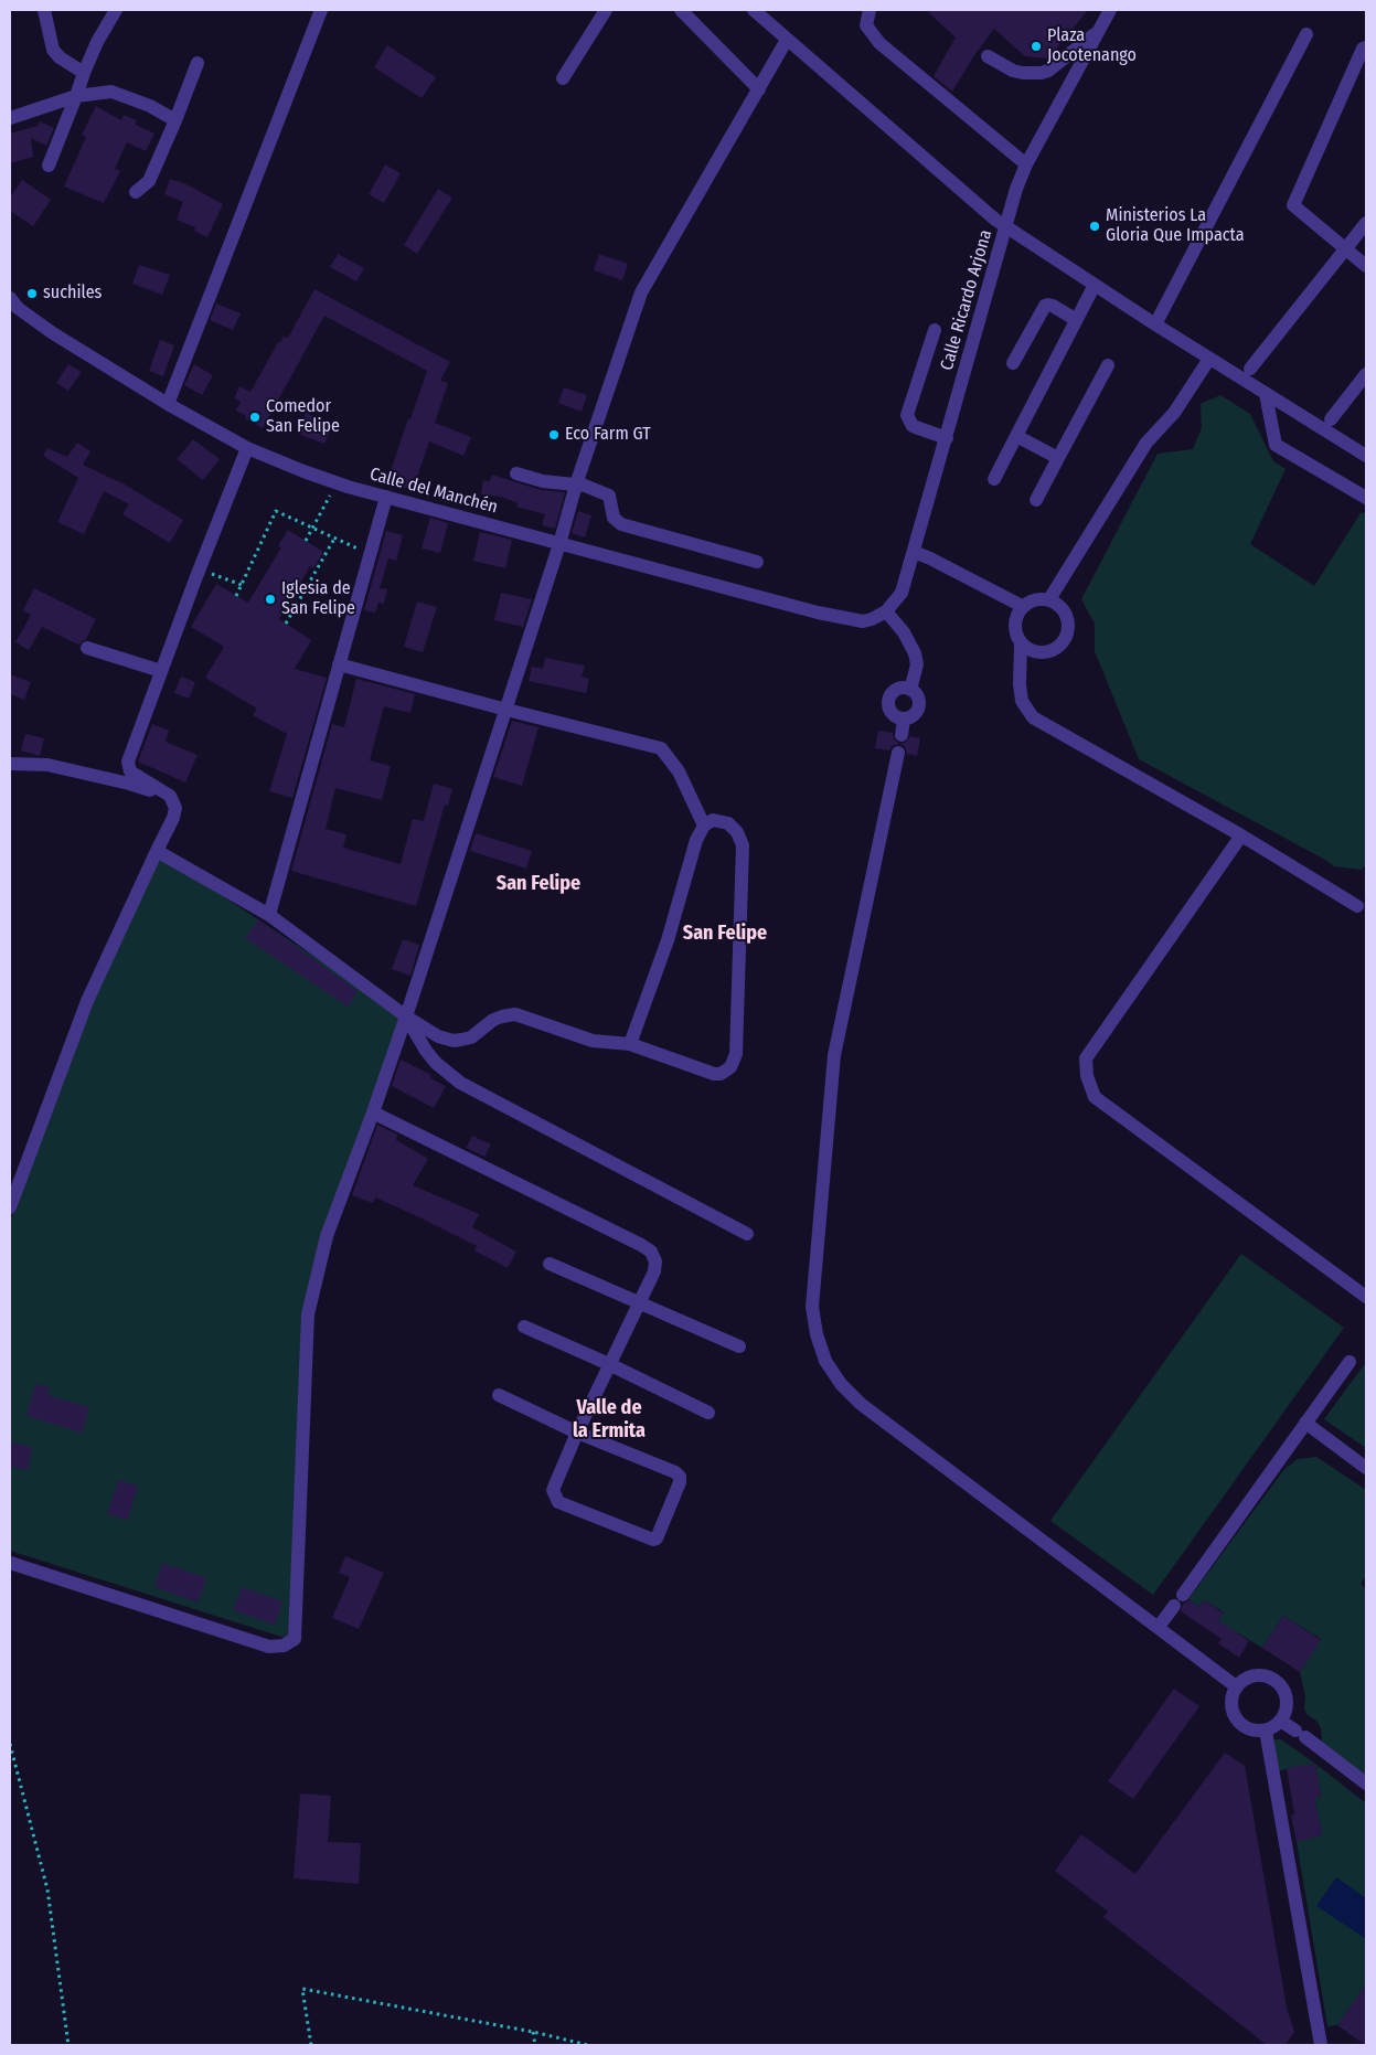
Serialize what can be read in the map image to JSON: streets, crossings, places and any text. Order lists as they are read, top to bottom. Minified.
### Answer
{"streets":{"street":["Calle Ricardo Arjona","Calle del Manchén"]},"crossings":[["Calle Ricardo Arjona","Calle del Manchén"]],"districts":["San Felipe","San Felipe","Valle de la Ermita"],"places":["Plaza Jocotenango","Ministerios La Gloria Que Impacta","suchiles","Comedor San Felipe","Eco Farm GT","Iglesia de San Felipe"]}
